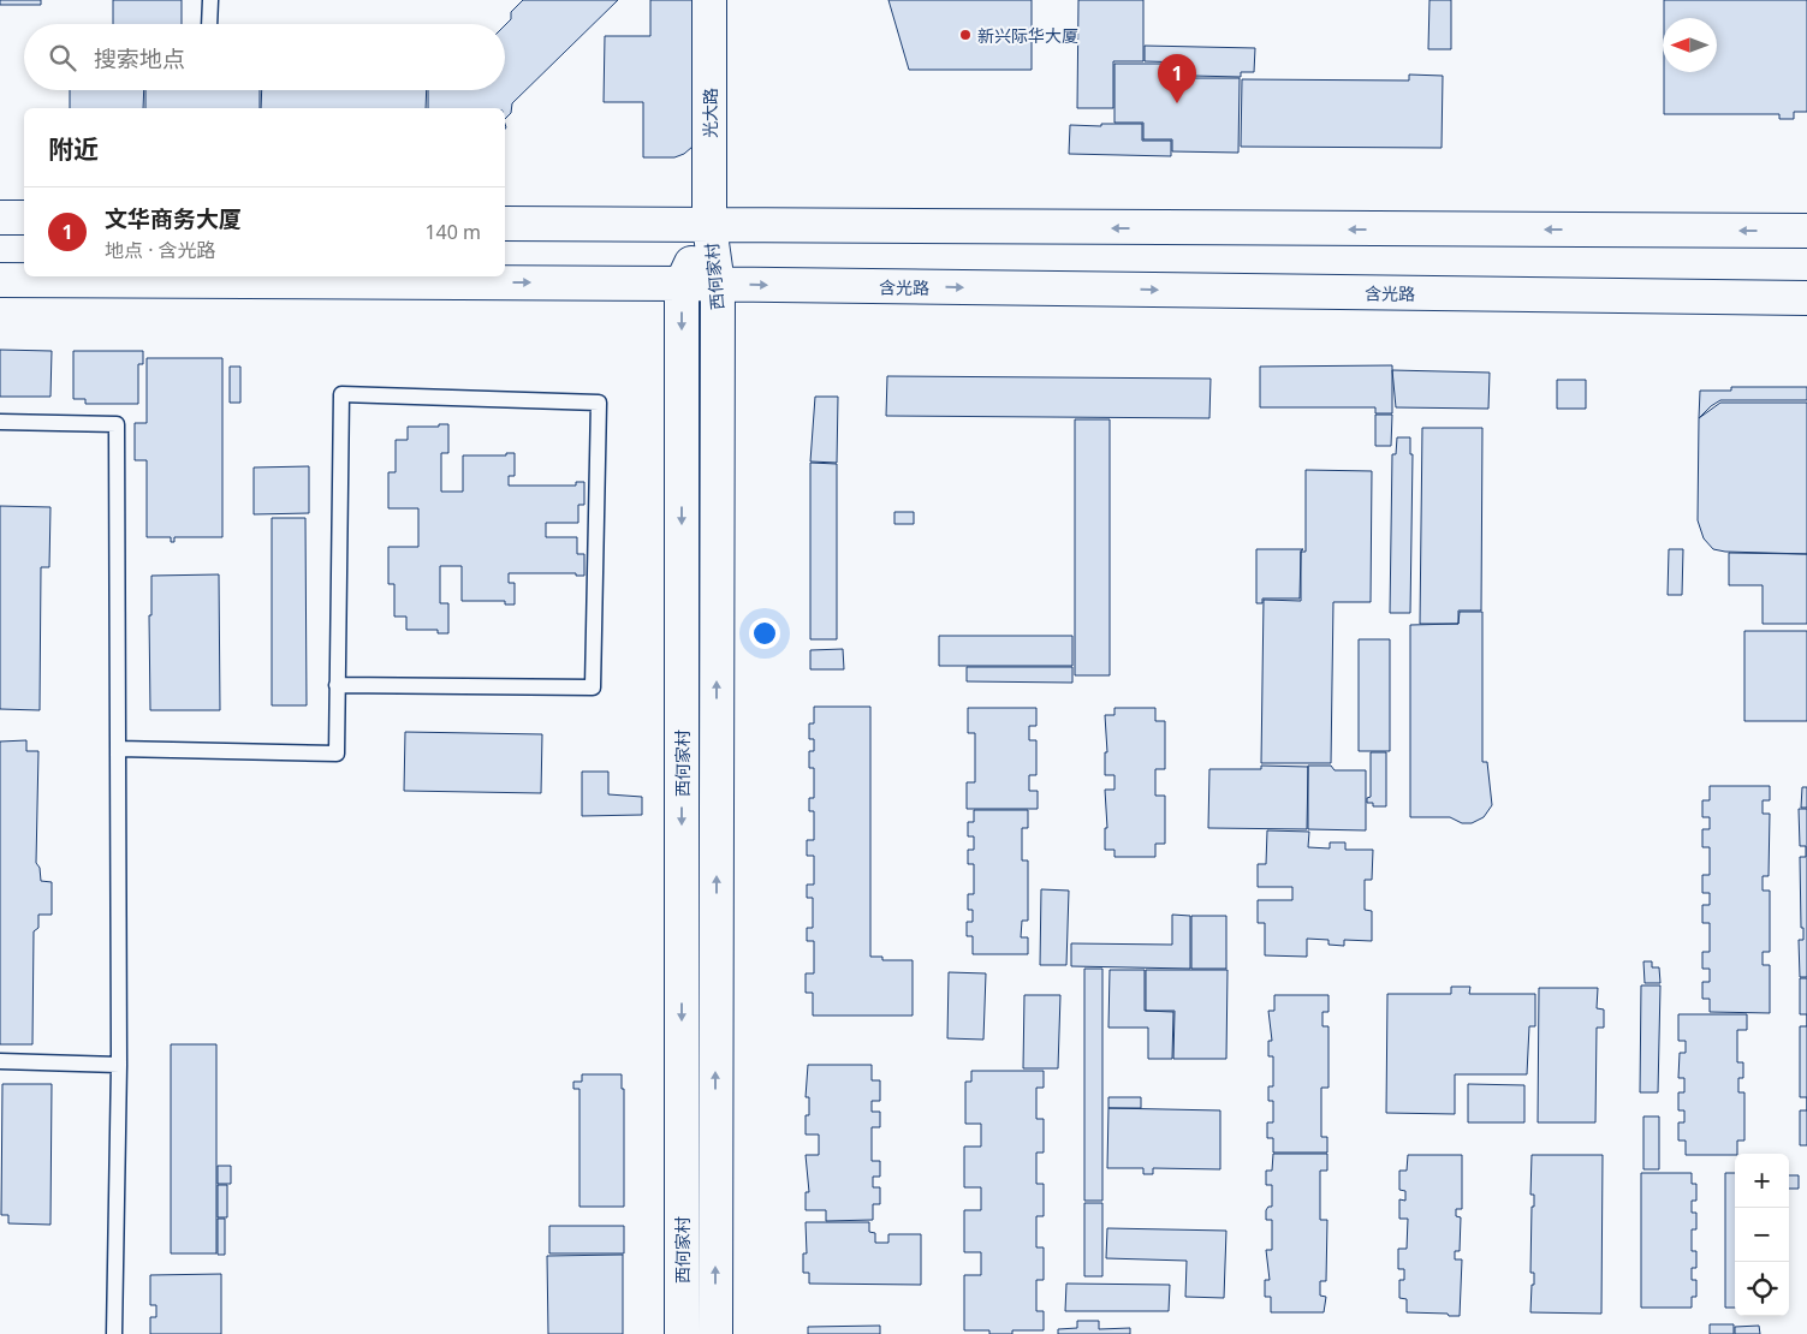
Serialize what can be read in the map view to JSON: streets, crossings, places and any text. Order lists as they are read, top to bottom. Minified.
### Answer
{"streets":{"main road":["光大路","西何家村","含光路"]},"crossings":[["光大路","西何家村"],["西何家村","含光路"]],"places":["新兴际华大厦"],"north":"left","page":{"search":"搜索地点","pins":"1","heading":"附近","list":[{"mark":"1","name":"文华商务大厦","note":"地点 · 含光路","value":"140 m"}],"map_buttons":["+","−"]}}
